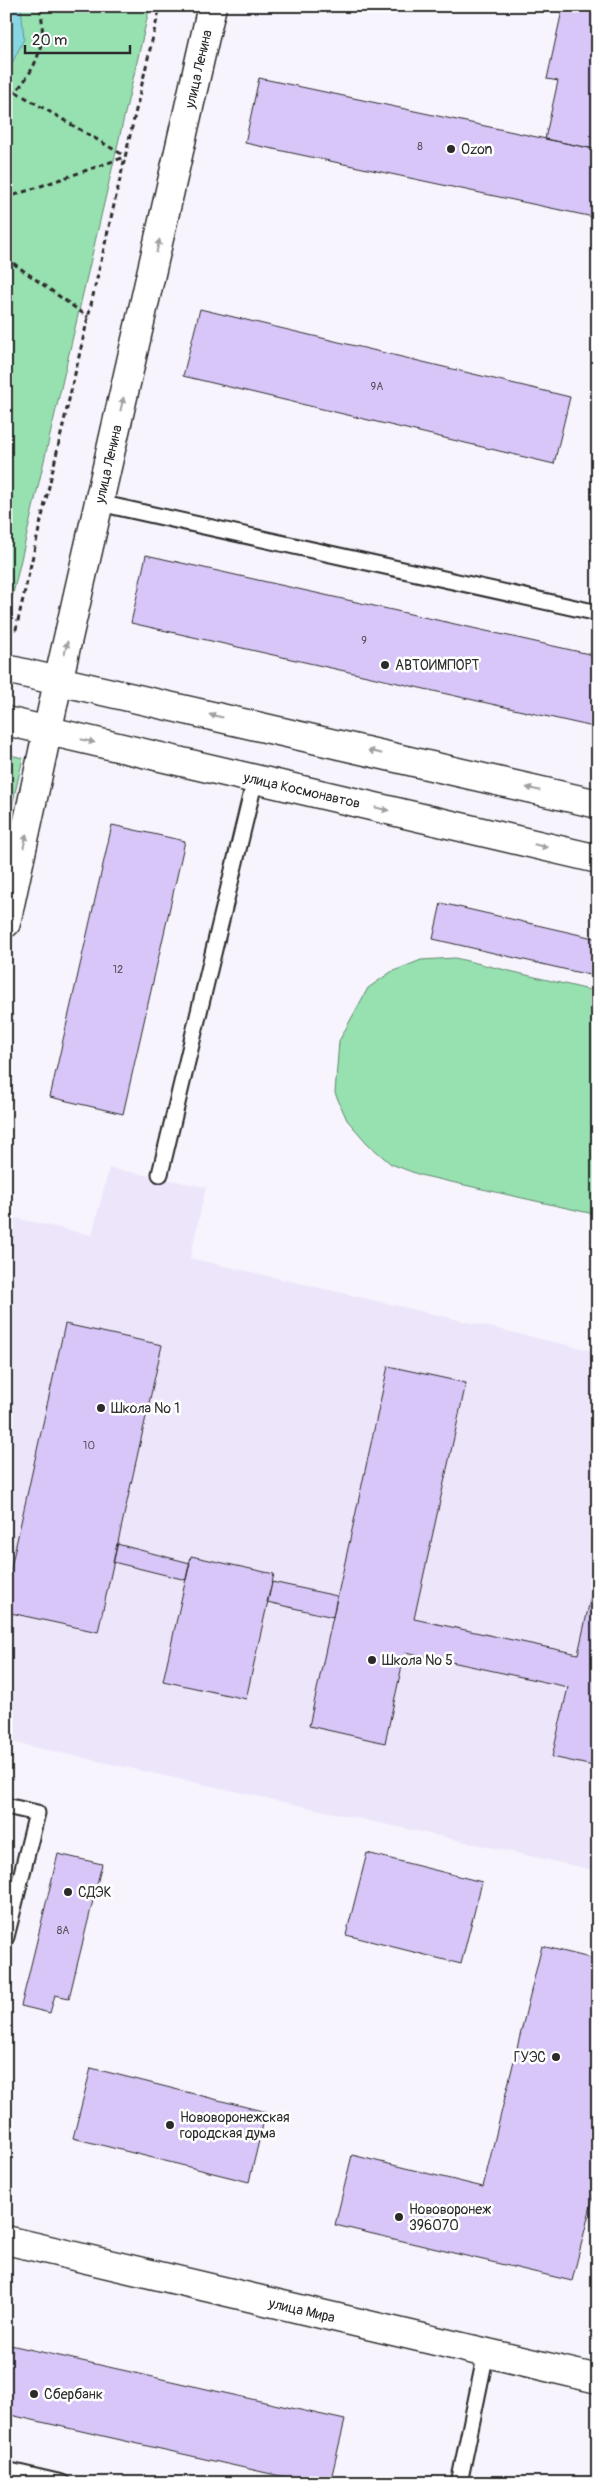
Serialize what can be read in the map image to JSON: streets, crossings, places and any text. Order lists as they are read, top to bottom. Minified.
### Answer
{"streets":{"street":["улица Ленина","улица Космонавтов","улица Мира"]},"crossings":[["улица Ленина","улица Космонавтов"]],"one_way":["улица Ленина"],"places":["Ozon","АВТОИМПОРТ","Школа № 1","Школа № 5","СДЭК","ГУЭС","Нововоронежская городская дума","Нововоронеж 396070","Сбербанк"],"house_numbers":["8","9А","9","12","10","8А"],"scale_bar":"20 m"}
